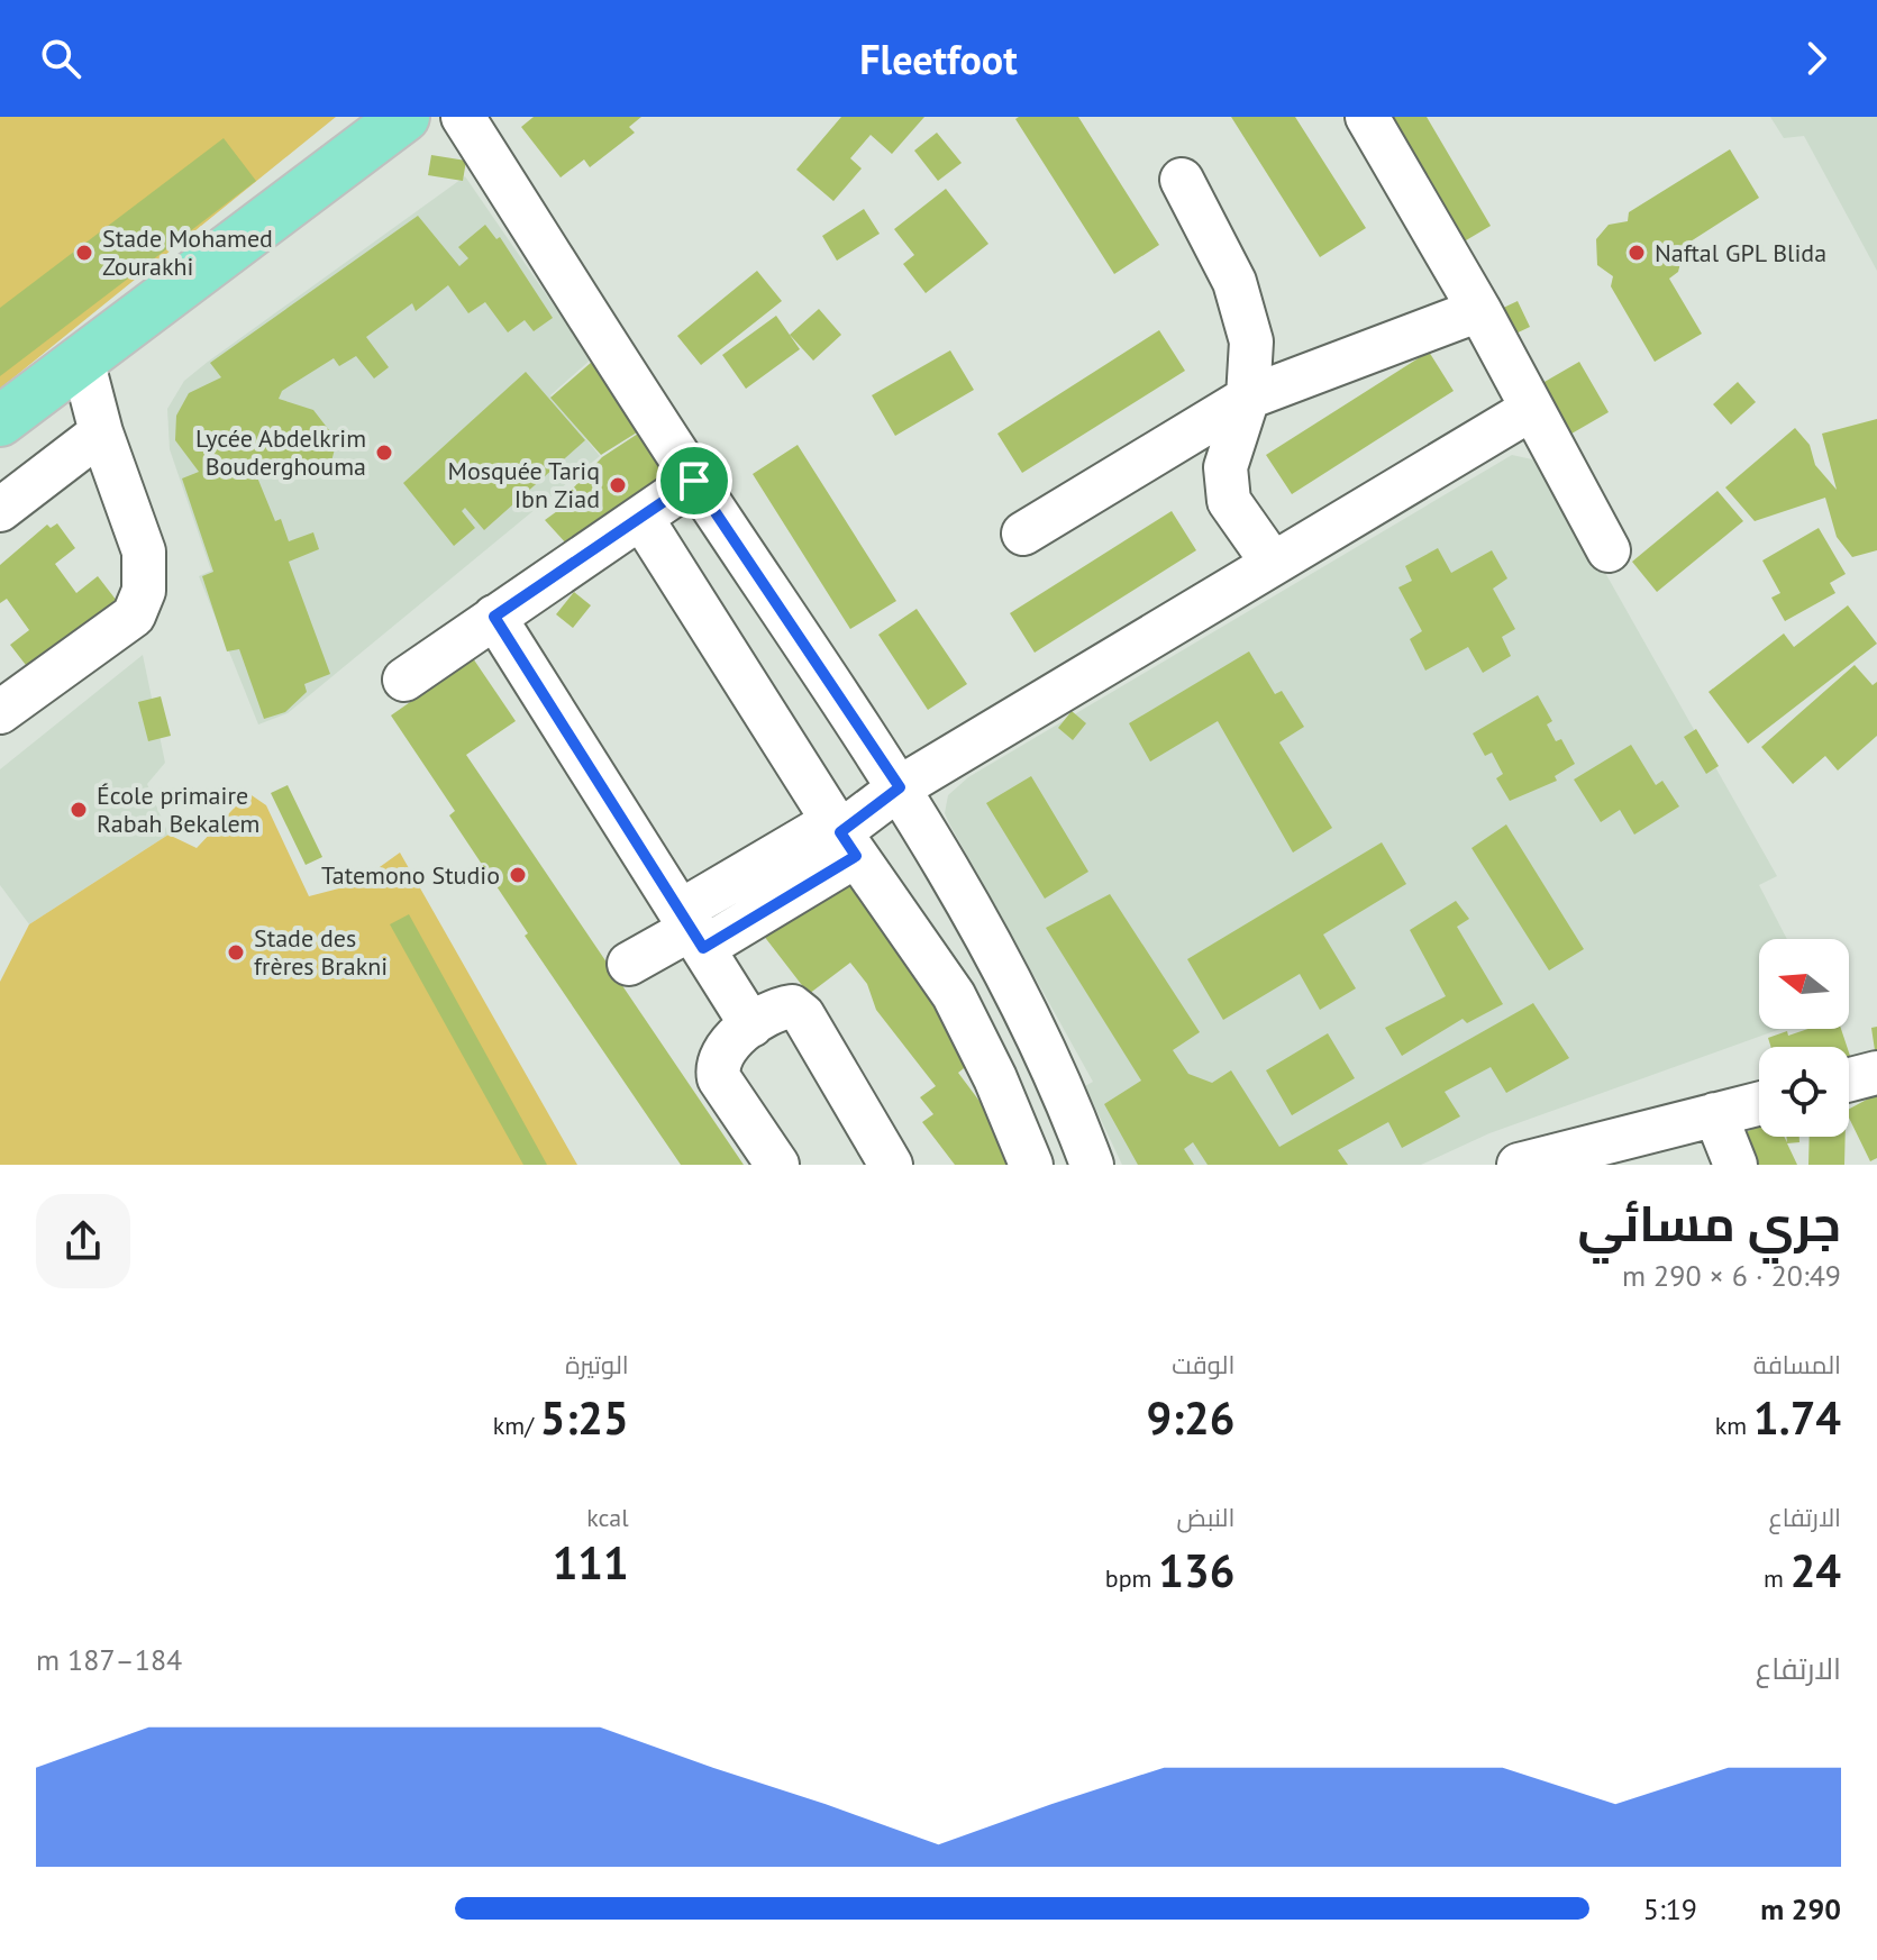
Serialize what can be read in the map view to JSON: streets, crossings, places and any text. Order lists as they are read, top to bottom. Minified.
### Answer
{"places":["Stade Mohamed Zourakhi","Naftal GPL Blida","Lycée Abdelkrim Bouderghouma","Mosquée Tariq Ibn Ziad","École primaire Rabah Bekalem","Tatemono Studio","Stade des frères Brakni"],"north":"left","page":{"header":"Fleetfoot","heading":["جري مسائي","20:49 · 6 × 290 m"],"stats":[["المسافة","1.74 km"],["الوقت","9:26"],["الوتيرة","5:25 /km"],["الارتفاع","24 m"],["النبض","136 bpm"],["kcal","111"]],"chart":["الارتفاع","184–187 m"],"list":[{"name":"290 m","note":"5:19"}]}}
